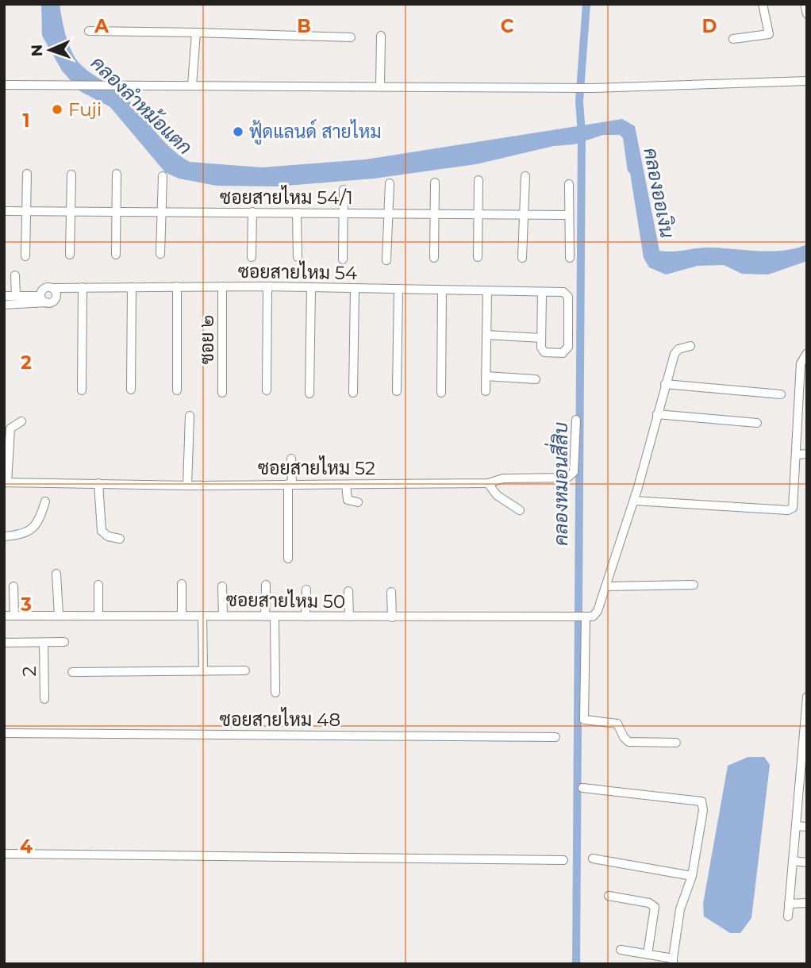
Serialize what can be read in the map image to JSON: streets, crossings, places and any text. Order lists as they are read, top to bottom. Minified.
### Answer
{"streets":{"street":["ซอยสายไหม 54/1","ซอยสายไหม 54","ซอย ๒","ซอยสายไหม 52","ซอยสายไหม 50","2","ซอยสายไหม 48"]},"crossings":[["ซอยสายไหม 54","ซอย ๒"]],"water":["คลองลำหม้อแตก","คลองออเงิน","คลองหมอนสี่สิบ"],"places":["Fuji","ฟู้ดแลนด์ สายไหม"],"north":"left","grid":{"columns":["A","B","C","D"],"rows":["1","2","3","4"]}}
